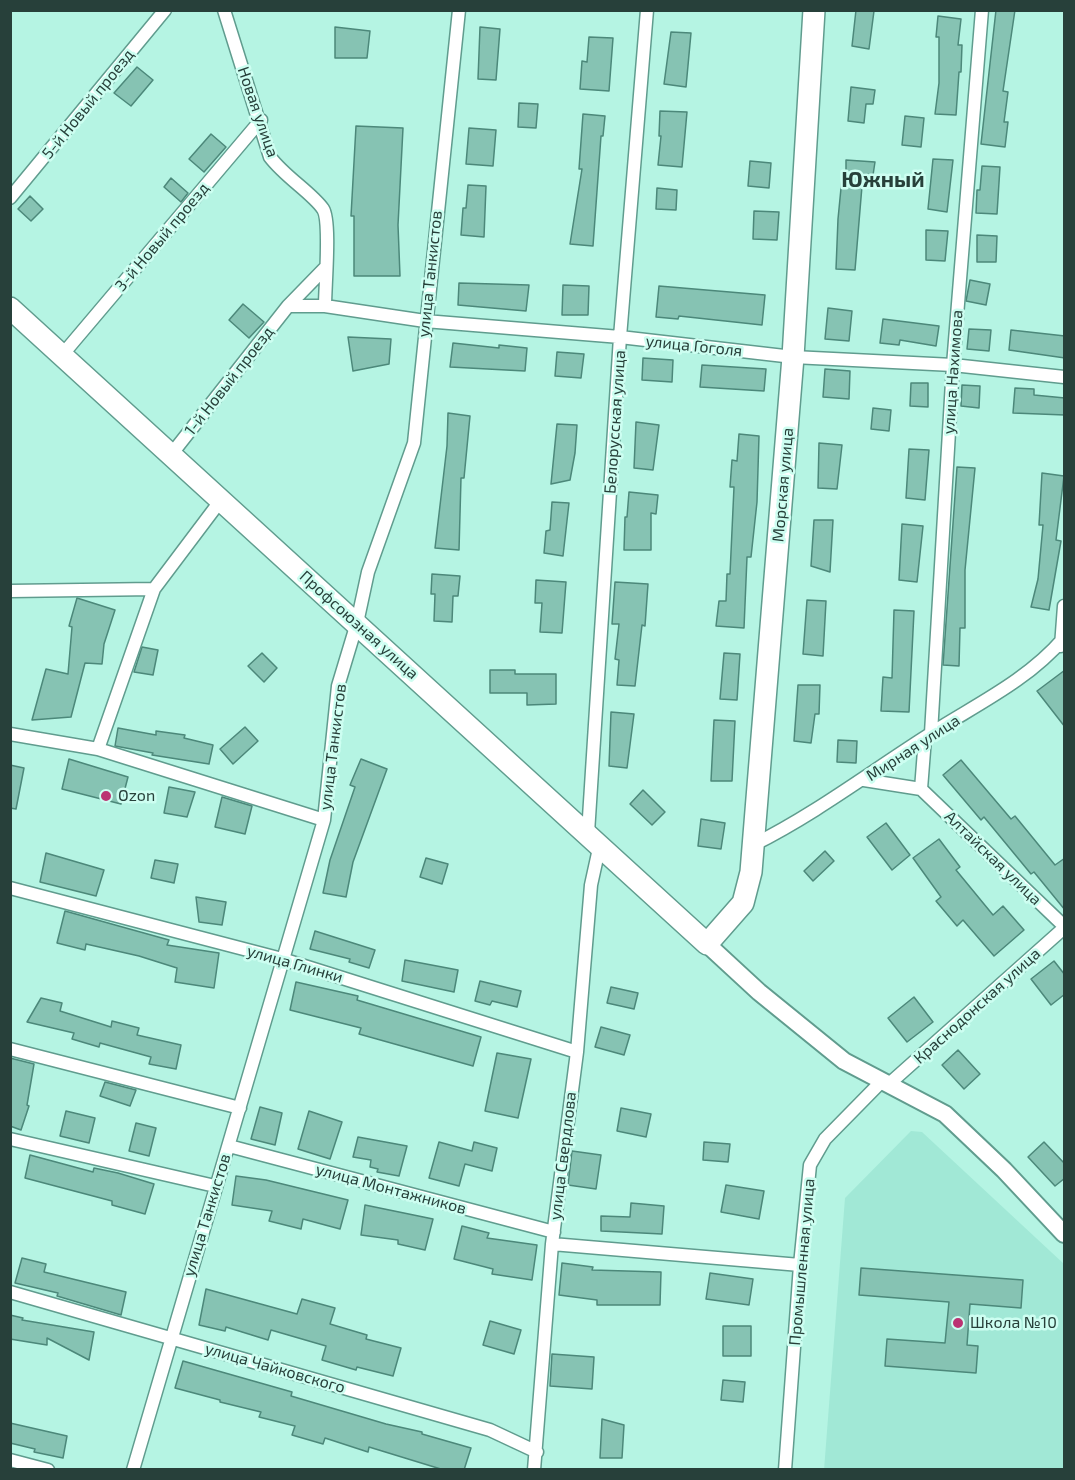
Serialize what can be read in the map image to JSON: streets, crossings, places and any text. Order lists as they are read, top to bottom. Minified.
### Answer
{"streets":{"highway":["Морская улица","Профсоюзная улица"],"street":["5-й Новый проезд","Новая улица","3-й Новый проезд","улица Танкистов","улица Гоголя","улица Нахимова","1-й Новый проезд","Белорусская улица","Мирная улица","Алтайская улица","улица Глинки","Краснодонская улица","улица Свердлова","улица Монтажников","Промышленная улица","улица Чайковского"]},"crossings":[["Новая улица","3-й Новый проезд"],["Новая улица","улица Гоголя"],["3-й Новый проезд","Профсоюзная улица"],["улица Танкистов","улица Гоголя"],["улица Танкистов","Профсоюзная улица"],["улица Танкистов","улица Глинки"],["улица Танкистов","улица Монтажников"],["улица Танкистов","улица Чайковского"],["улица Гоголя","улица Нахимова"],["улица Гоголя","1-й Новый проезд"],["улица Гоголя","Белорусская улица"],["улица Гоголя","Морская улица"],["улица Нахимова","Мирная улица"],["улица Нахимова","Алтайская улица"],["1-й Новый проезд","Профсоюзная улица"],["Белорусская улица","Профсоюзная улица"],["Белорусская улица","улица Свердлова"],["Морская улица","Профсоюзная улица"],["Морская улица","Мирная улица"],["Профсоюзная улица","улица Свердлова"],["Алтайская улица","Краснодонская улица"],["улица Глинки","улица Свердлова"],["Краснодонская улица","Промышленная улица"],["улица Свердлова","улица Монтажников"],["улица Свердлова","улица Чайковского"],["улица Монтажников","Промышленная улица"]],"districts":["Южный"],"places":["Ozon","Школа №10"]}
